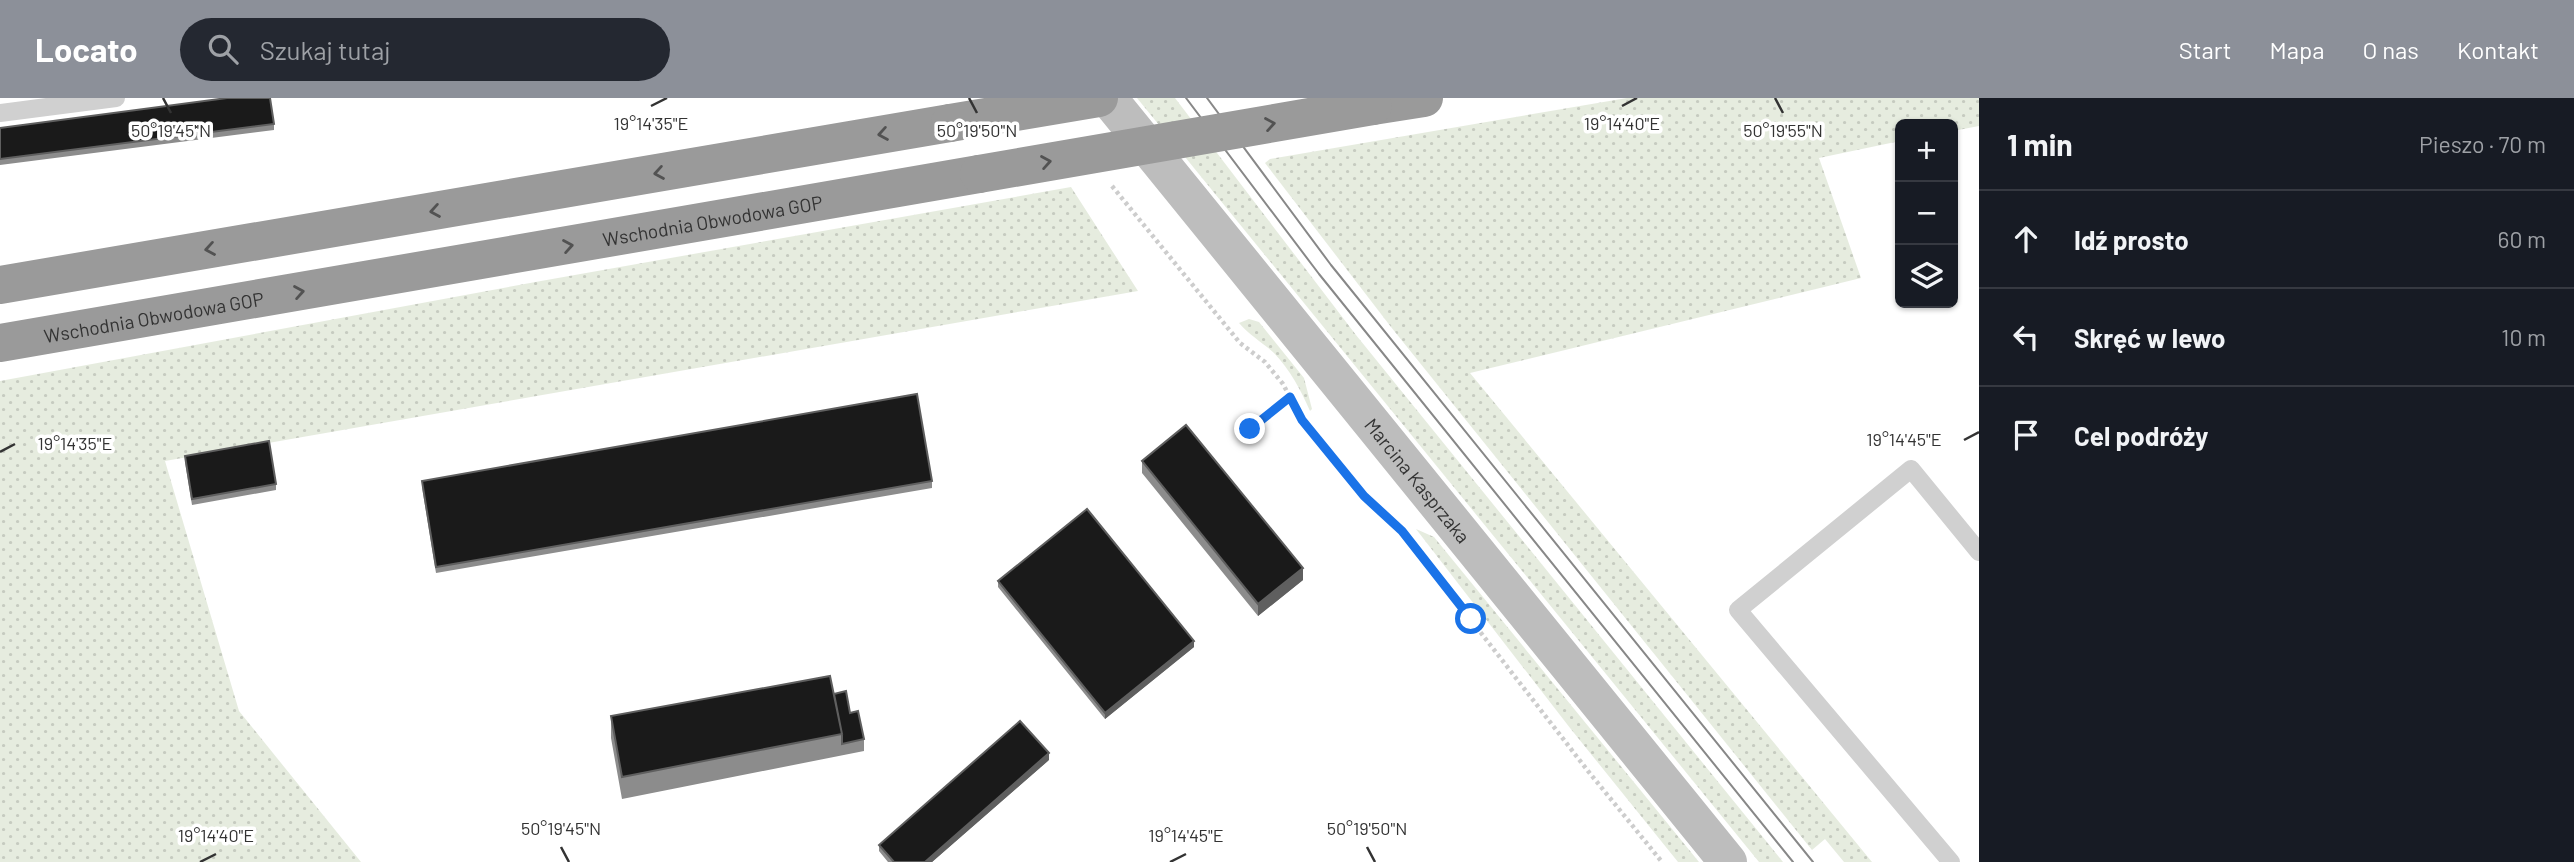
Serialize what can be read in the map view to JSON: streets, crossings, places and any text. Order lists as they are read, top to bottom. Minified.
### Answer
{"streets":{"highway":["Wschodnia Obwodowa GOP"],"street":["Marcina Kasprzaka"]},"page":{"header":"Locato","search":"Szukaj tutaj","nav":["Start","Mapa","O nas","Kontakt"],"heading":["1 min","Pieszo · 70 m"],"map_buttons":["+","−"],"list":[["Idź prosto","60 m"],["Skręć w lewo","10 m"],"Cel podróży"]},"coordinates":["19°14'35\"E","19°14'40\"E","50°19'45\"N","50°19'50\"N","50°19'55\"N","19°14'45\"E"]}
